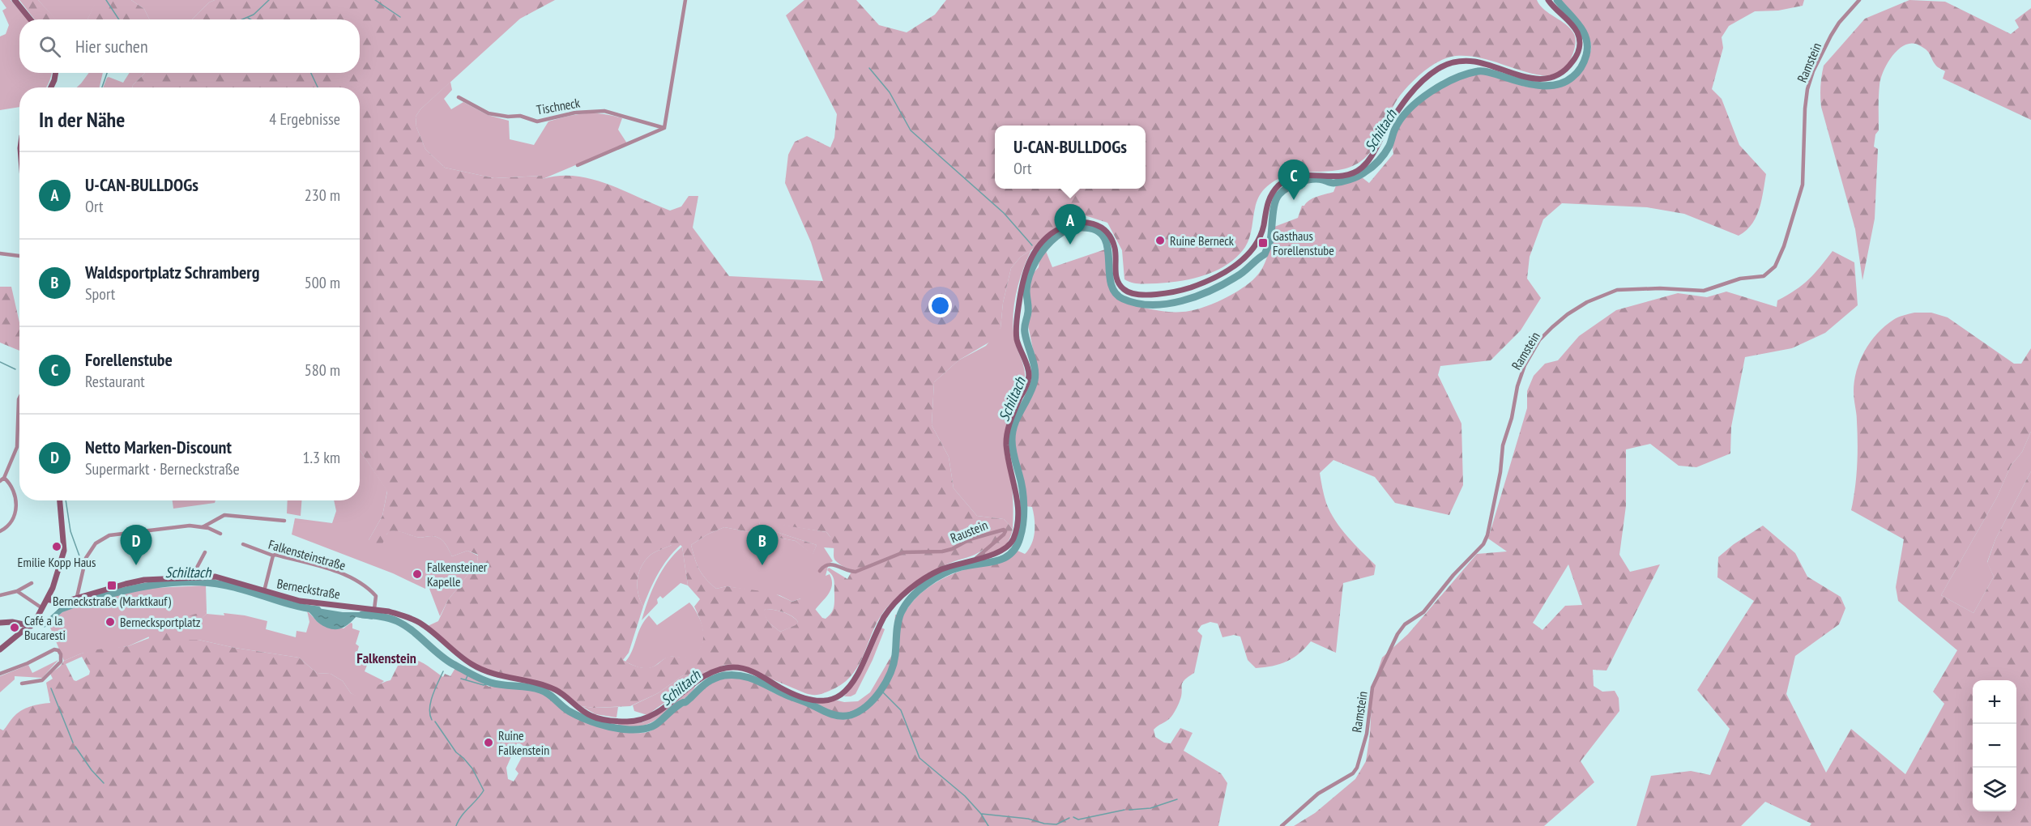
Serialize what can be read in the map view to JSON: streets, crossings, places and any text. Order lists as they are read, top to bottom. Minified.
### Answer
{"streets":{"main road":["Berneckstraße"],"street":["Ramstein","Tischneck","Raustein","Falkensteinstraße"]},"crossings":[["Raustein","Berneckstraße"],["Falkensteinstraße","Berneckstraße"]],"districts":["Falkenstein"],"water":["Schiltach"],"places":{"other":["Ruine Berneck","Emilie Kopp Haus","Falkensteiner Kapelle","Bernecksportplatz","Café a la Bucaresti","Ruine Falkenstein"],"transit":["Gasthaus Forellenstube","Berneckstraße (Marktkauf)"]},"page":{"search":"Hier suchen","heading":["In der Nähe","4 Ergebnisse"],"popup":["U-CAN-BULLDOGs","Ort"],"list":[{"mark":"A","name":"U-CAN-BULLDOGs","note":"Ort","value":"230 m"},{"mark":"B","name":"Waldsportplatz Schramberg","note":"Sport","value":"500 m"},{"mark":"C","name":"Forellenstube","note":"Restaurant","value":"580 m"},{"mark":"D","name":"Netto Marken-Discount","note":"Supermarkt · Berneckstraße","value":"1.3 km"}],"pins":["C","A","B","D"],"map_buttons":["+","−"]}}
